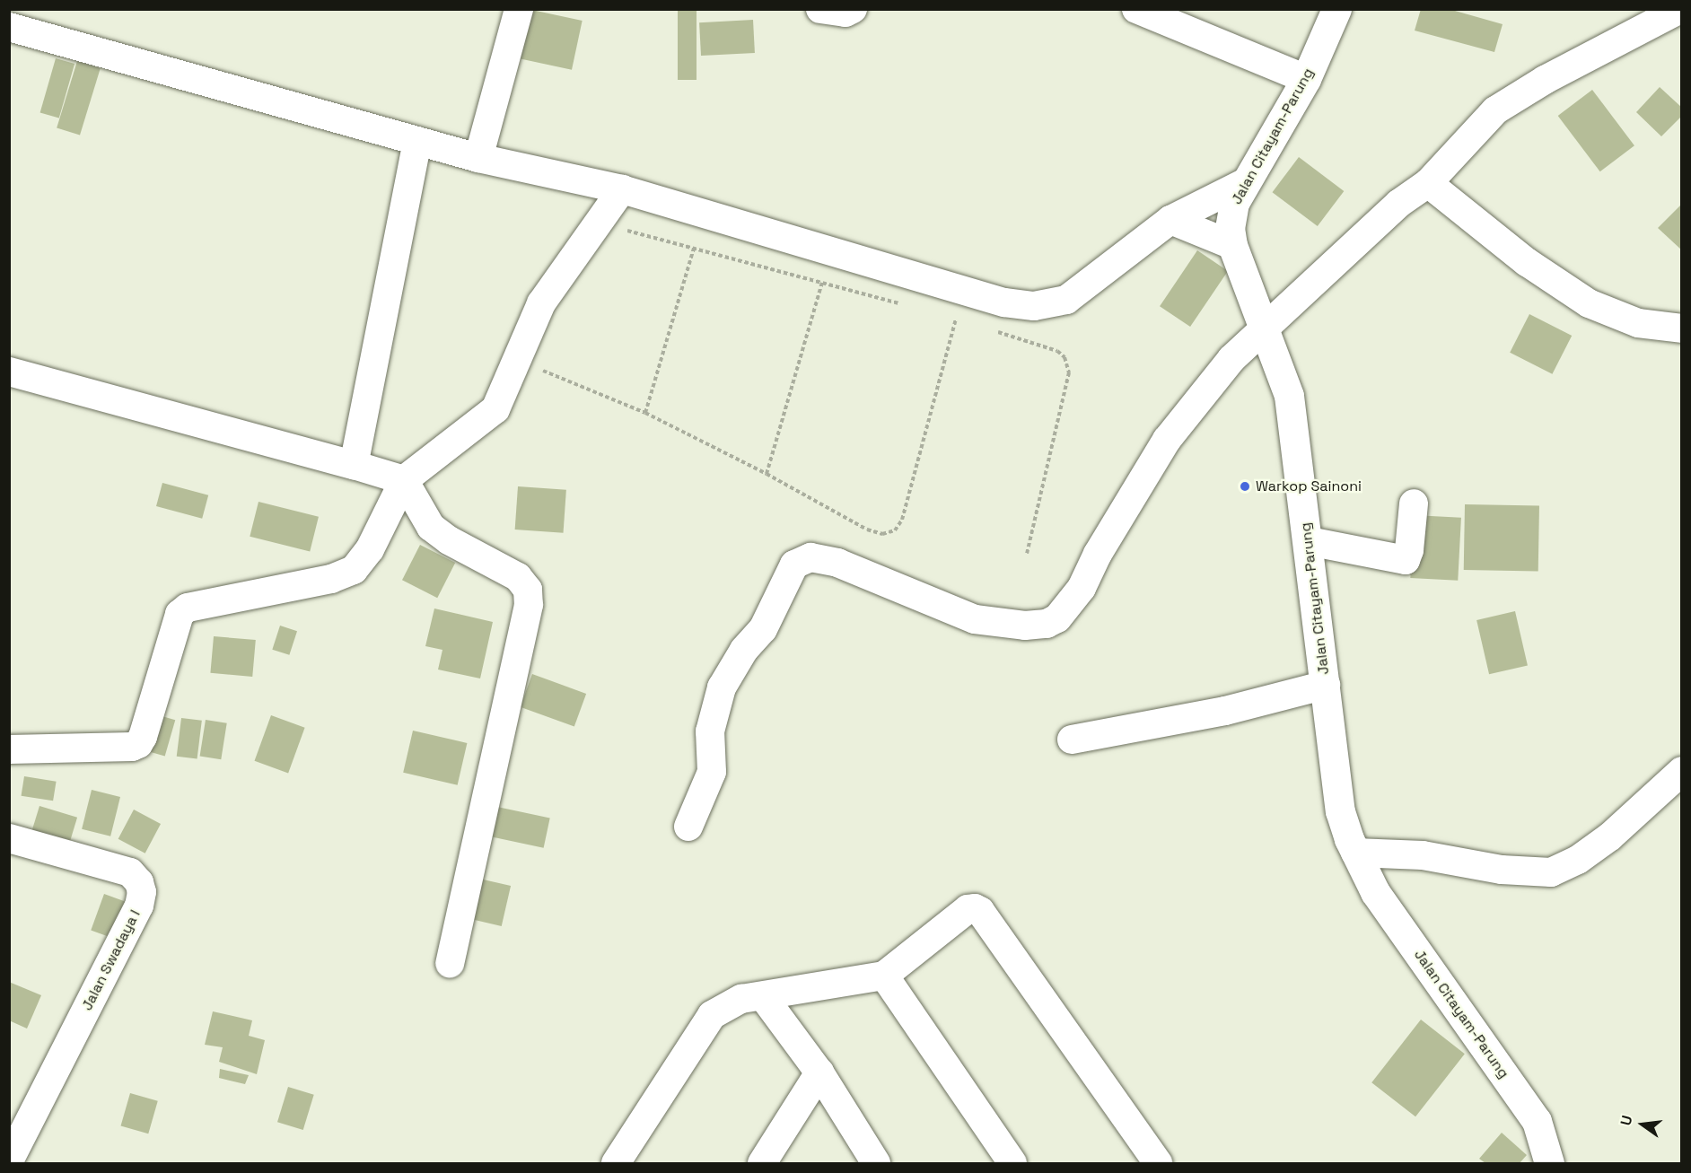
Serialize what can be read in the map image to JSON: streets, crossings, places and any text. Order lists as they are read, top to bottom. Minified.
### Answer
{"streets":{"street":["Jalan Citayam-Parung","Jalan Swadaya I"]},"places":["Warkop Sainoni"],"north":"left"}
